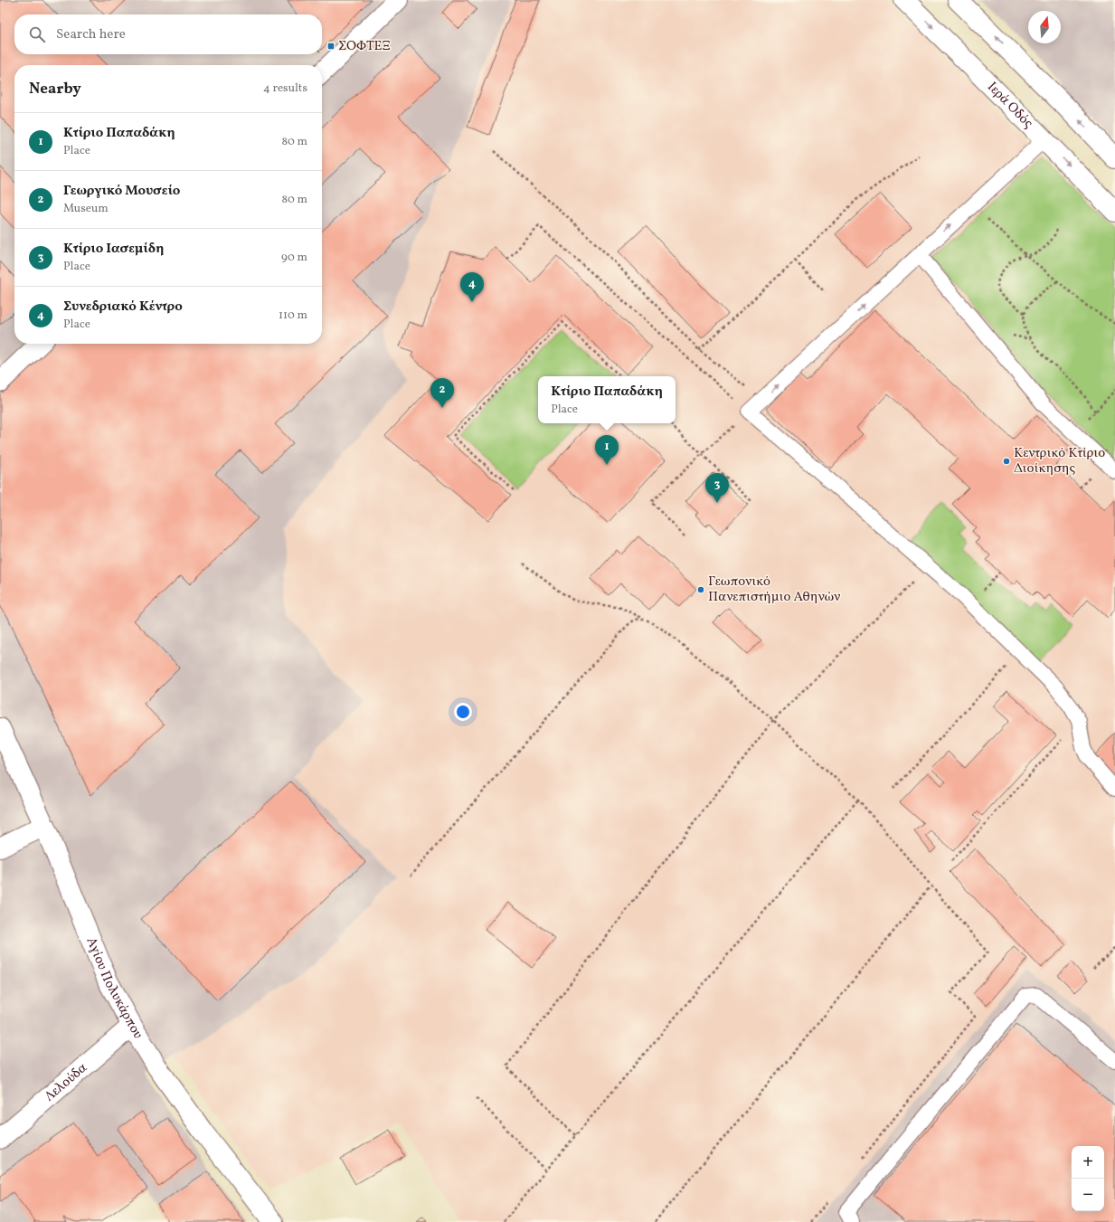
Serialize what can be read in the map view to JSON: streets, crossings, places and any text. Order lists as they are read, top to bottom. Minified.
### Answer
{"streets":{"street":["Ιερά Οδός","Αγίου Πολυκάρπου","Λελούδα"]},"crossings":[["Αγίου Πολυκάρπου","Λελούδα"]],"places":{"transit":["ΣΟΦΤΕΞ"],"other":["Κεντρικό Κτίριο Διοίκησης","Γεωπονικό Πανεπιστήμιο Αθηνών"]},"north":"top","page":{"search":"Search here","heading":["Nearby","4 results"],"list":[{"mark":"1","name":"Κτίριο Παπαδάκη","note":"Place","value":"80 m"},{"mark":"2","name":"Γεωργικό Μουσείο","note":"Museum","value":"80 m"},{"mark":"3","name":"Κτίριο Ιασεμίδη","note":"Place","value":"90 m"},{"mark":"4","name":"Συνεδριακό Κέντρο","note":"Place","value":"110 m"}],"pins":["4","2","1","3"],"popup":["Κτίριο Παπαδάκη","Place"],"map_buttons":["+","−"]}}
